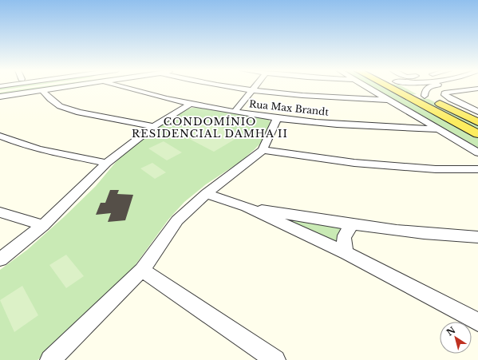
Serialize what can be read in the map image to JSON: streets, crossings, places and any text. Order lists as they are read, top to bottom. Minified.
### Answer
{"streets":{"street":["Rua Max Brandt"]},"districts":["CONDOMÍNIO RESIDENCIAL DAMHA II"],"north":"top left"}
